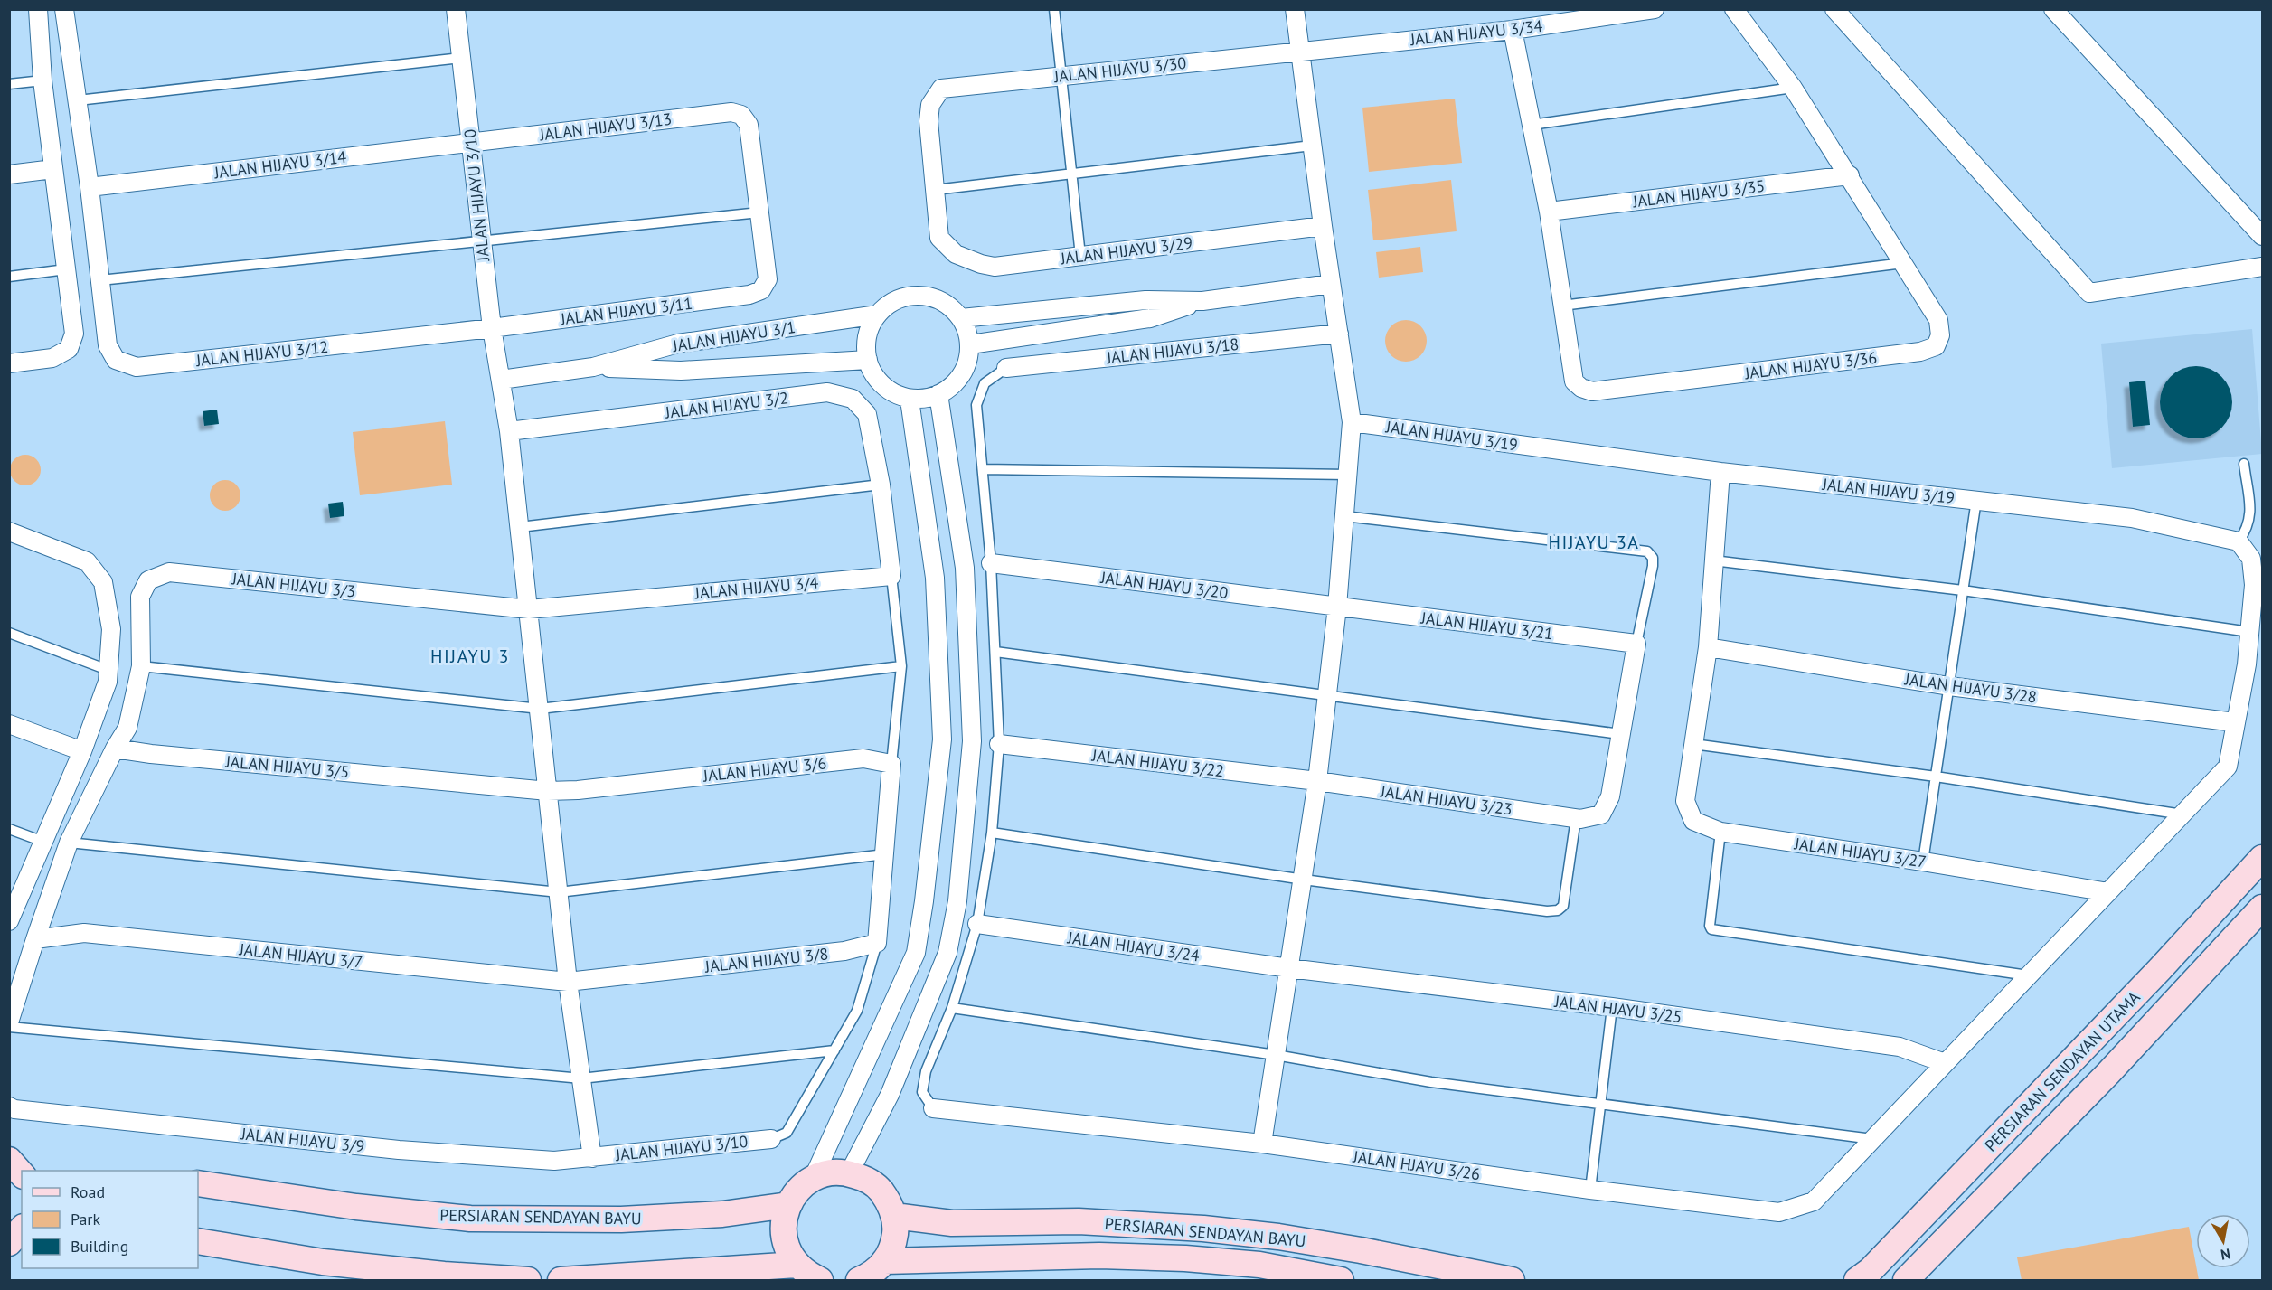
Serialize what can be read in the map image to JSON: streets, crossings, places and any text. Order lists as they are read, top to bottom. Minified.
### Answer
{"streets":{"street":["JALAN HIJAYU 3/34","JALAN HIJAYU 3/30","JALAN HIJAYU 3/13","JALAN HIJAYU 3/14","JALAN HIJAYU 3/35","JALAN HIJAYU 3/10","JALAN HIJAYU 3/29","JALAN HIJAYU 3/11","JALAN HIJAYU 3/1","JALAN HIJAYU 3/18","JALAN HIJAYU 3/12","JALAN HIJAYU 3/36","JALAN HIJAYU 3/2","JALAN HIJAYU 3/19","JALAN HIJAYU 3/3","JALAN HJAYU 3/20","JALAN HIJAYU 3/4","JALAN HIJAYU 3/21","JALAN HIJAYU 3/28","JALAN HIJAYU 3/22","JALAN HIJAYU 3/5","JALAN HIJAYU 3/6","JALAN HIJAYU 3/23","JALAN HIJAYU 3/27","JALAN HIJAYU 3/24","JALAN HIJAYU 3/7","JALAN HIJAYU 3/8","JALAN HJAYU 3/25","PERSIARAN SENDAYAN UTAMA","JALAN HIJAYU 3/9","JALAN HJAYU 3/26","PERSIARAN SENDAYAN BAYU"]},"crossings":[["JALAN HIJAYU 3/34","JALAN HIJAYU 3/30"],["JALAN HIJAYU 3/30","JALAN HIJAYU 3/29"],["JALAN HIJAYU 3/13","JALAN HIJAYU 3/14"],["JALAN HIJAYU 3/13","JALAN HIJAYU 3/10"],["JALAN HIJAYU 3/13","JALAN HIJAYU 3/11"],["JALAN HIJAYU 3/14","JALAN HIJAYU 3/10"],["JALAN HIJAYU 3/14","JALAN HIJAYU 3/12"],["JALAN HIJAYU 3/10","JALAN HIJAYU 3/11"],["JALAN HIJAYU 3/10","JALAN HIJAYU 3/1"],["JALAN HIJAYU 3/10","JALAN HIJAYU 3/12"],["JALAN HIJAYU 3/10","JALAN HIJAYU 3/2"],["JALAN HIJAYU 3/10","JALAN HIJAYU 3/3"],["JALAN HIJAYU 3/10","JALAN HIJAYU 3/4"],["JALAN HIJAYU 3/10","JALAN HIJAYU 3/5"],["JALAN HIJAYU 3/10","JALAN HIJAYU 3/6"],["JALAN HIJAYU 3/10","JALAN HIJAYU 3/7"],["JALAN HIJAYU 3/10","JALAN HIJAYU 3/8"],["JALAN HIJAYU 3/10","JALAN HIJAYU 3/9"],["JALAN HIJAYU 3/11","JALAN HIJAYU 3/12"],["JALAN HIJAYU 3/19","JALAN HIJAYU 3/27"],["JALAN HIJAYU 3/3","JALAN HIJAYU 3/4"],["JALAN HJAYU 3/20","JALAN HIJAYU 3/21"],["JALAN HIJAYU 3/28","JALAN HIJAYU 3/27"],["JALAN HIJAYU 3/28","JALAN HJAYU 3/26"],["JALAN HIJAYU 3/22","JALAN HIJAYU 3/23"],["JALAN HIJAYU 3/5","JALAN HIJAYU 3/6"],["JALAN HIJAYU 3/27","JALAN HJAYU 3/26"],["JALAN HIJAYU 3/24","JALAN HJAYU 3/25"],["JALAN HIJAYU 3/7","JALAN HIJAYU 3/8"],["JALAN HJAYU 3/25","JALAN HJAYU 3/26"]],"districts":["HIJAYU 3A","HIJAYU 3"],"legend":["Road","Park","Building"],"north":"bottom"}
